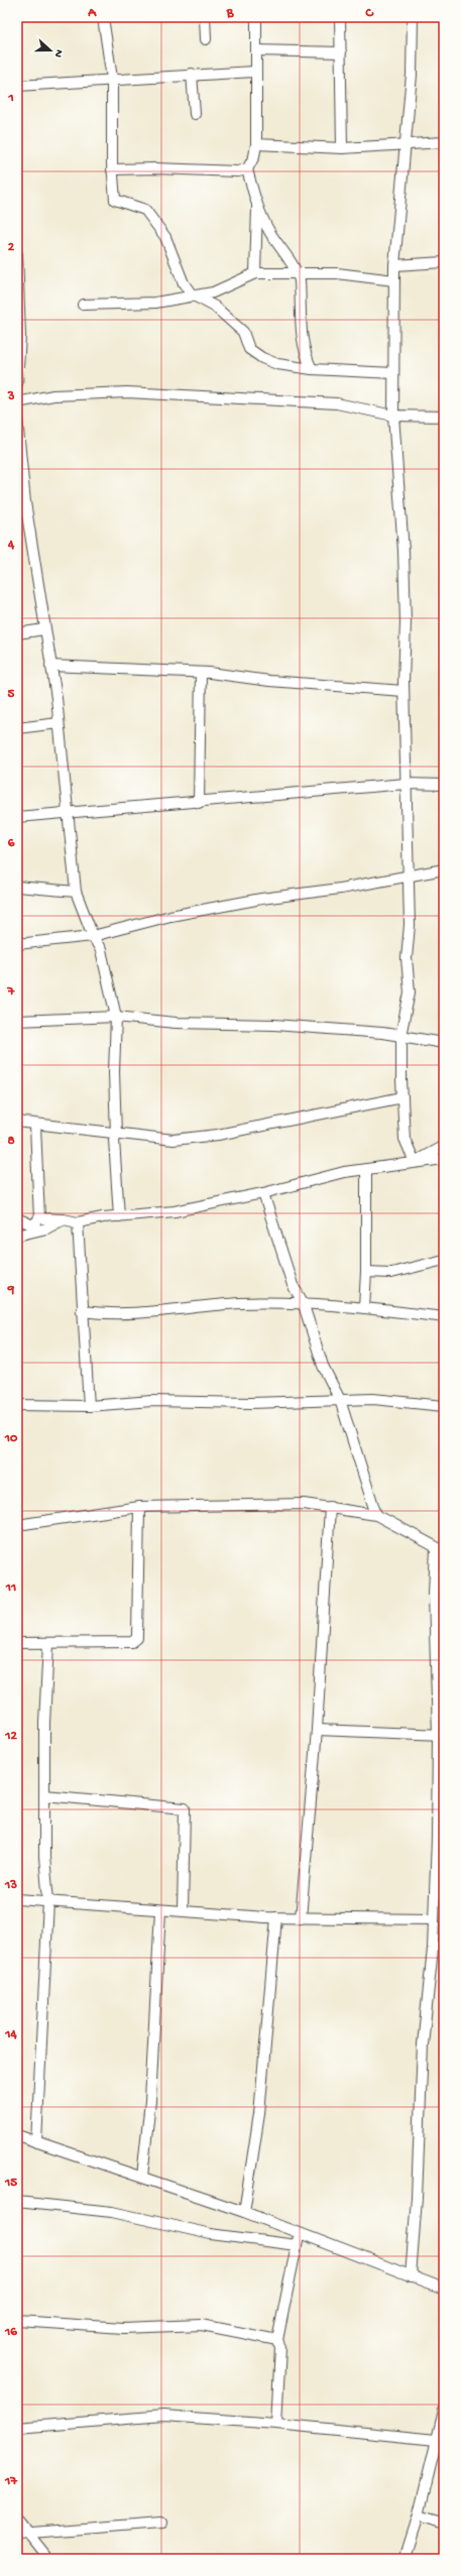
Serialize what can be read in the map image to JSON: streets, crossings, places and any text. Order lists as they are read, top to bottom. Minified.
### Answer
{"north":"right","grid":{"columns":["A","B","C"],"rows":["1","2","3","4","5","6","7","8","9","10","11","12","13","14","15","16","17"]}}
